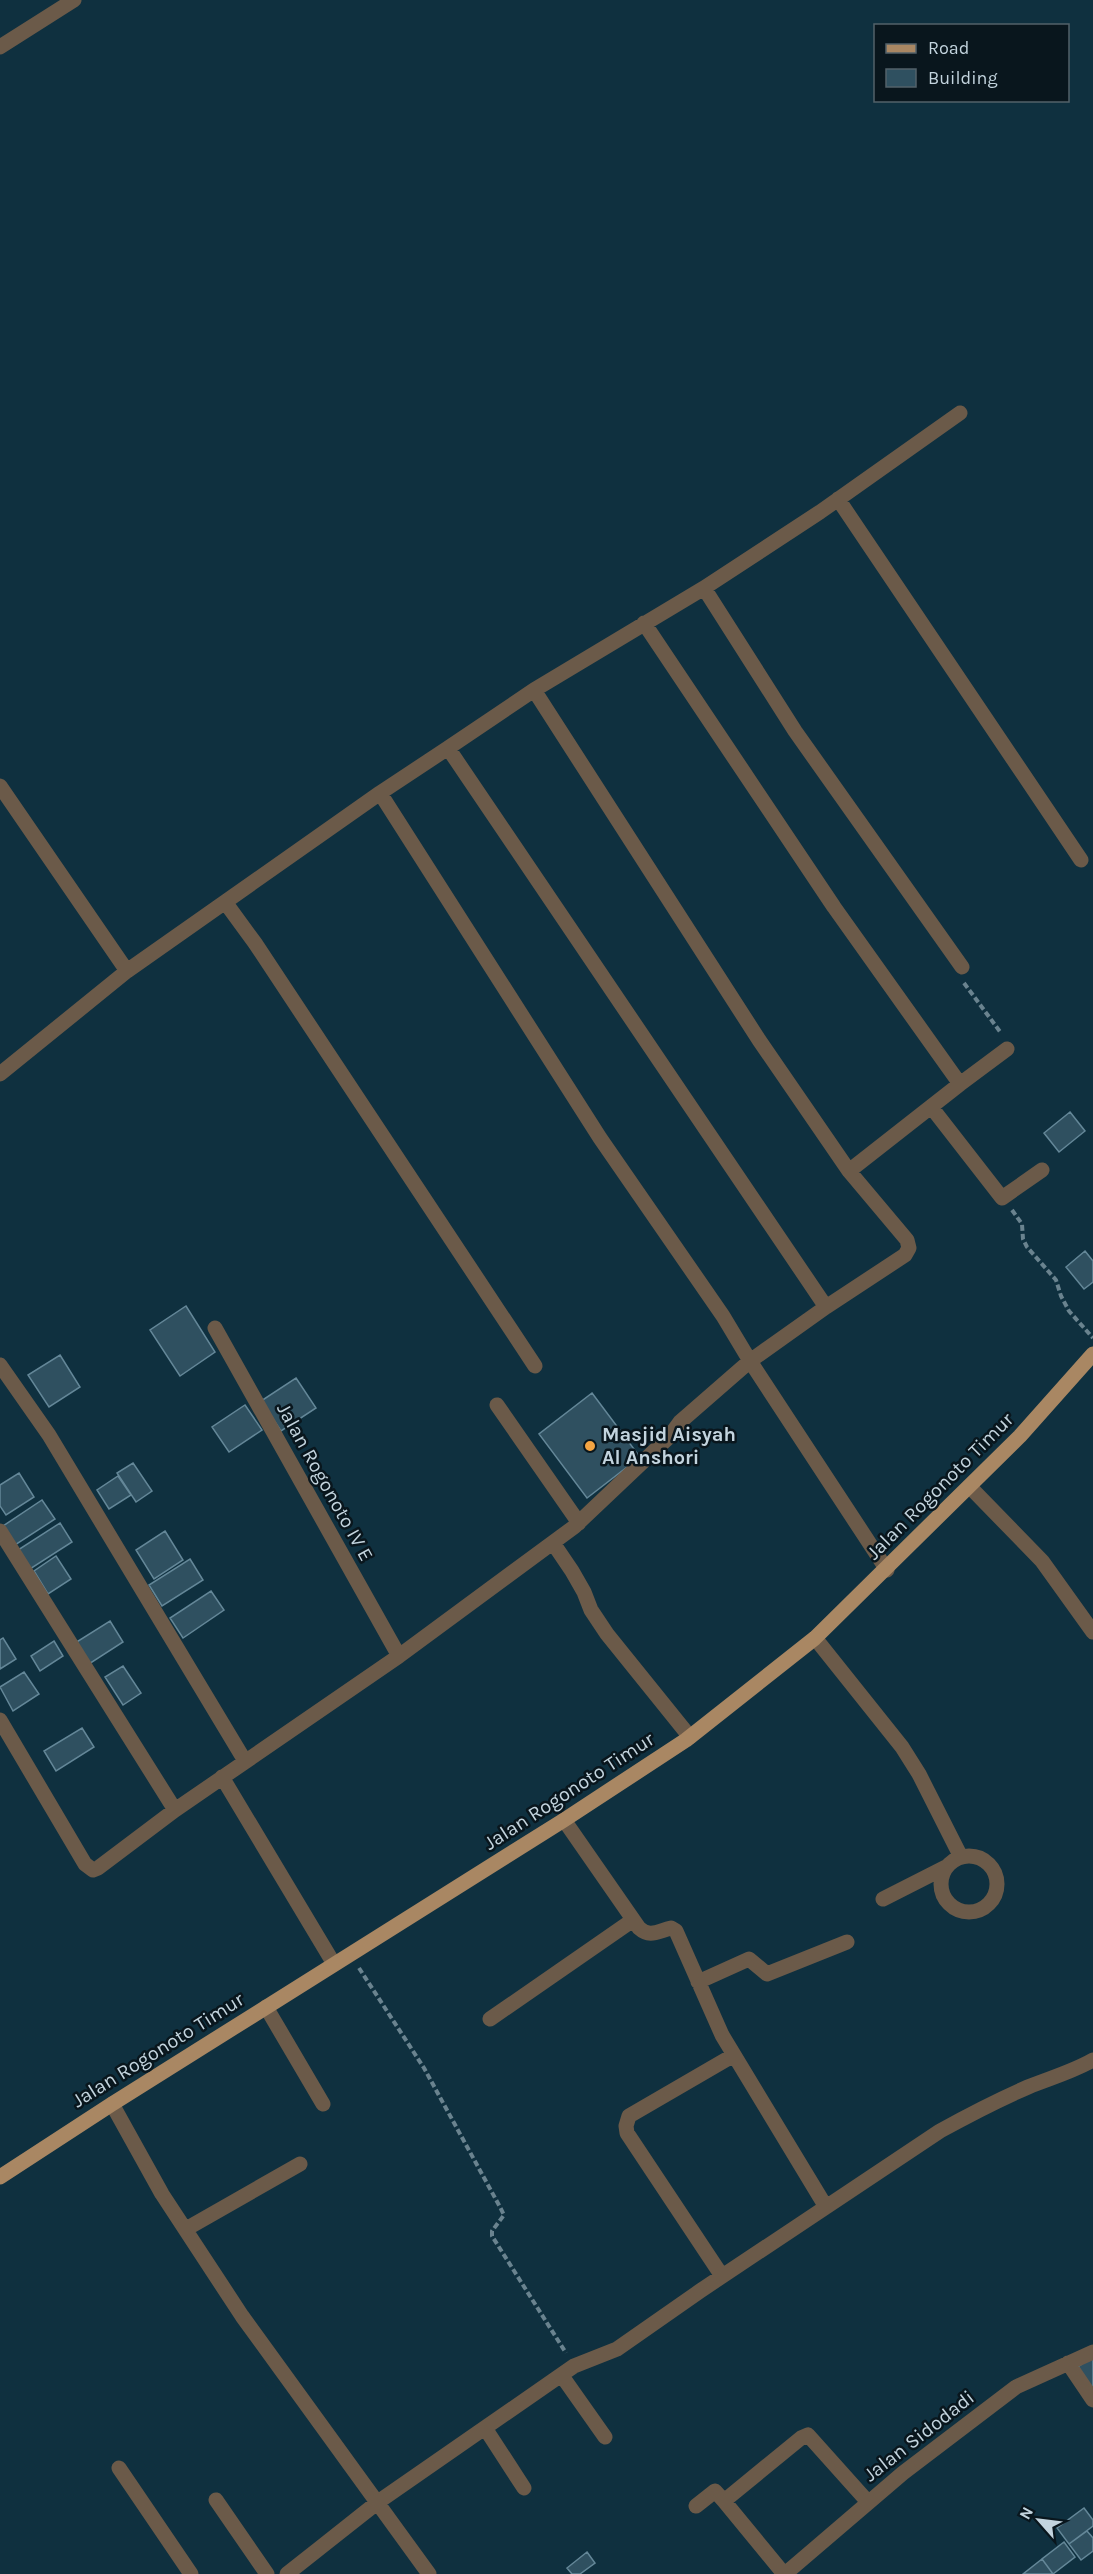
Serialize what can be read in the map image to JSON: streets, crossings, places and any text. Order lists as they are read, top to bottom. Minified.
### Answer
{"streets":{"main road":["Jalan Rogonoto Timur"],"street":["Jalan Rogonoto IV E","Jalan Sidodadi"]},"places":["Masjid Aisyah Al Anshori"],"legend":["Road","Building"],"north":"top left"}
